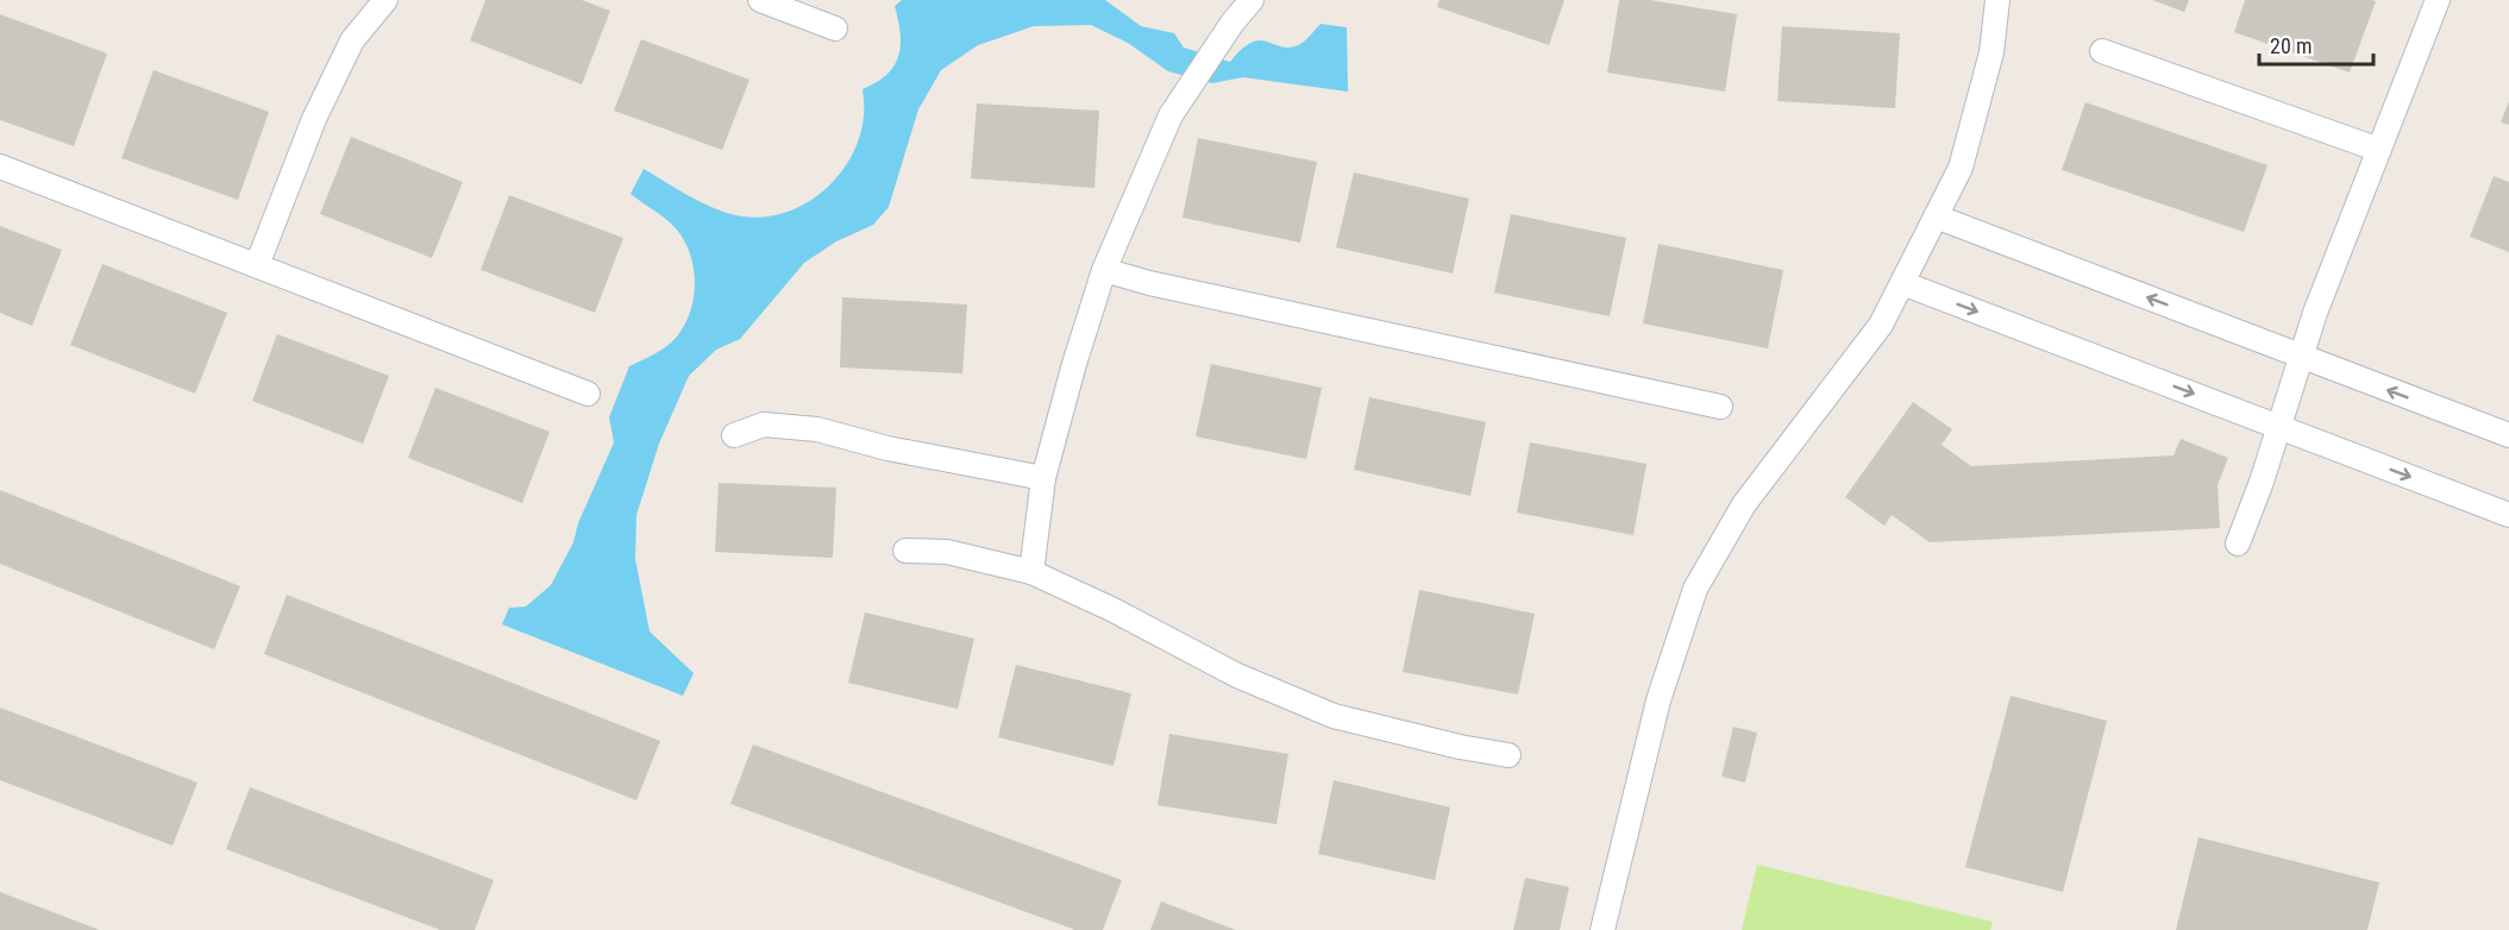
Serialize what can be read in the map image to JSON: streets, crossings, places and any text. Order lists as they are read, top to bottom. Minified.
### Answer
{"scale_bar":"20 m"}
